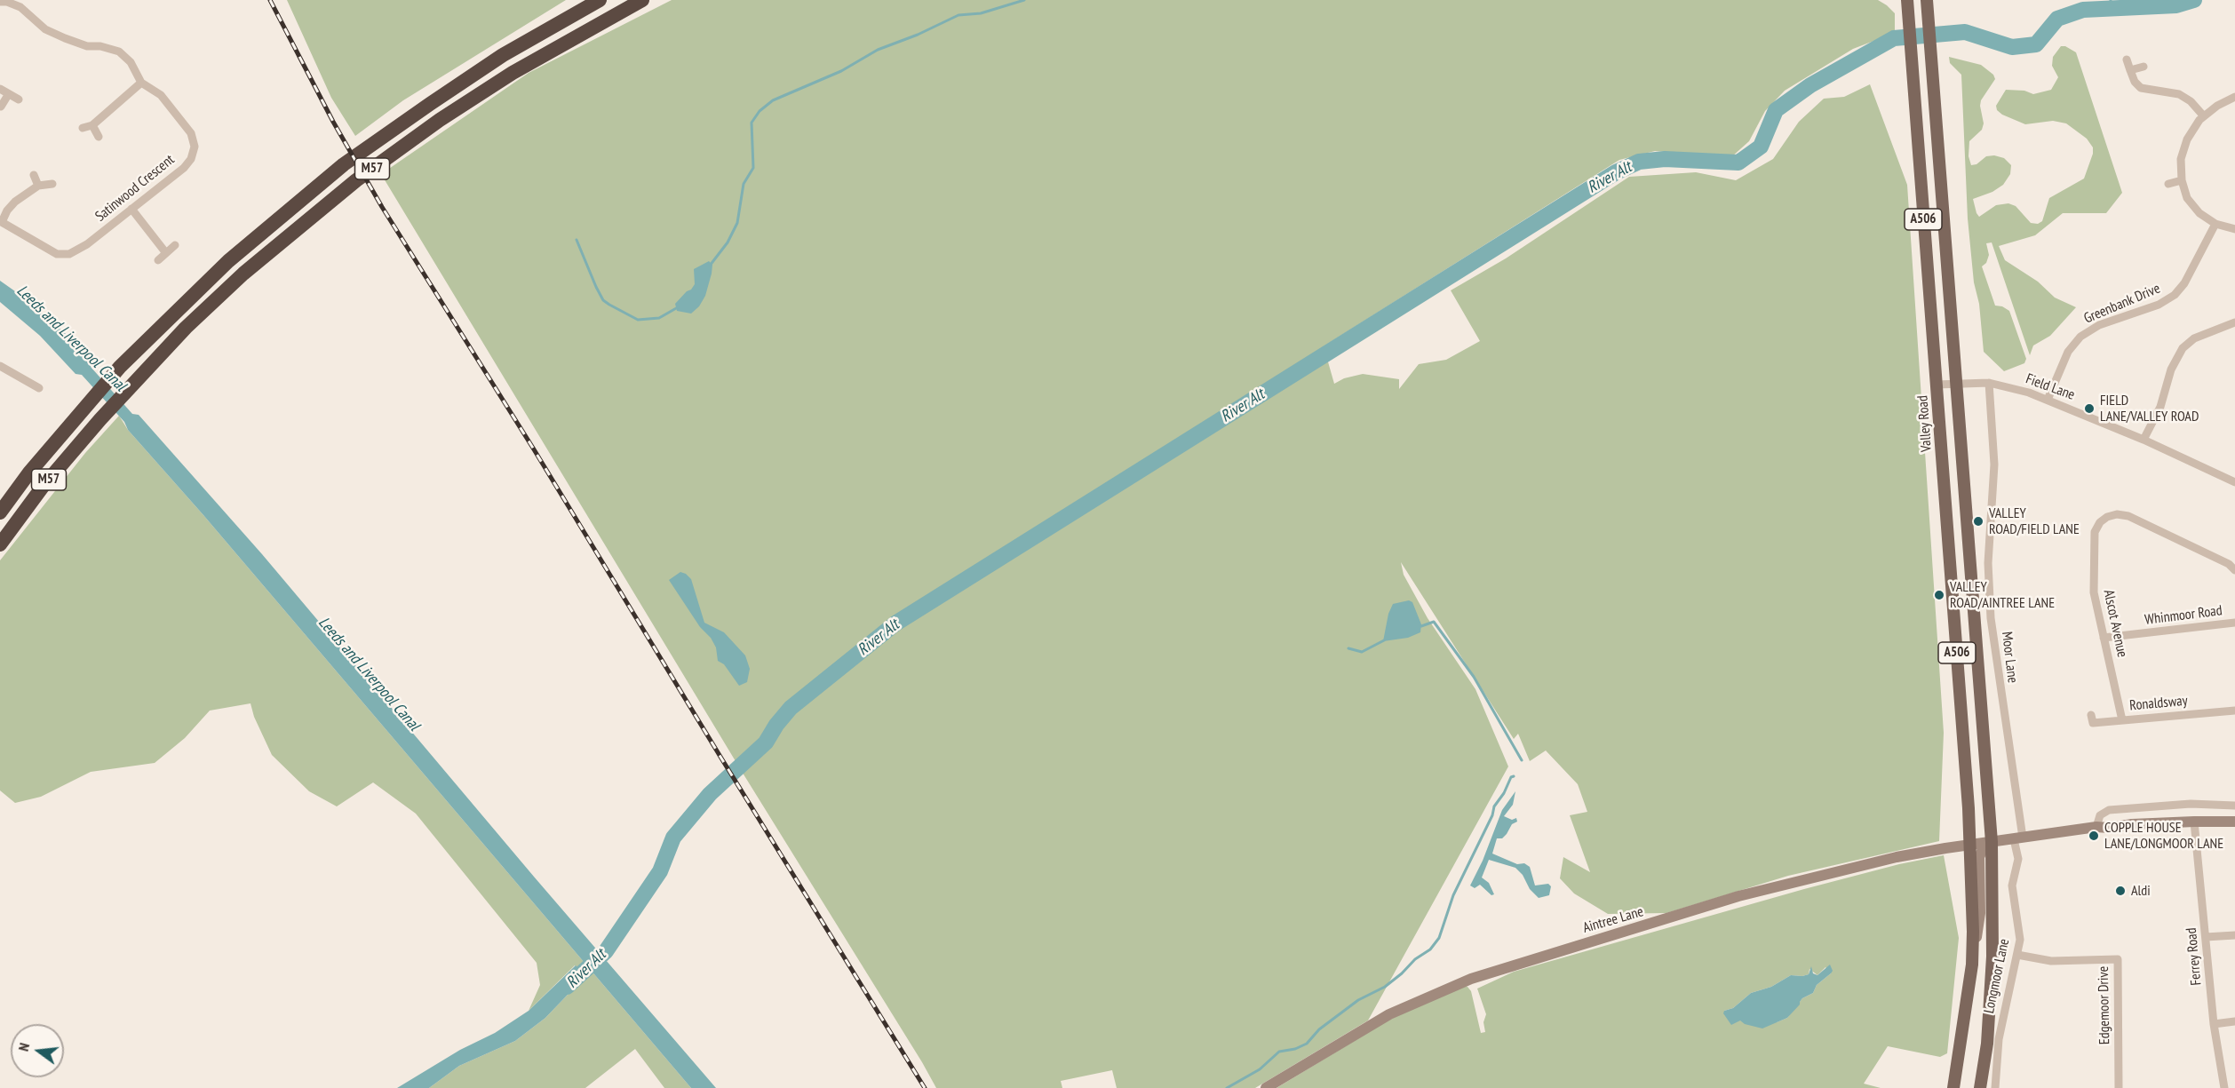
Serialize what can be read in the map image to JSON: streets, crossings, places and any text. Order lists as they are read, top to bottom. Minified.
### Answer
{"streets":{"highway":["M57"],"main road":["A506","Valley Road","Aintree Lane","Longmoor Lane"],"street":["Satinwood Crescent","Greenbank Drive","Field Lane","Whinmoor Road","Alscot Avenue","Moor Lane","Ronaldsway","Ferrey Road","Edgemoor Drive"]},"crossings":[["A506","Field Lane"],["A506","Aintree Lane"],["A506","Longmoor Lane"],["Greenbank Drive","Field Lane"],["Field Lane","Valley Road"],["Field Lane","Moor Lane"],["Valley Road","Aintree Lane"],["Valley Road","Longmoor Lane"],["Whinmoor Road","Alscot Avenue"],["Alscot Avenue","Ronaldsway"],["Moor Lane","Aintree Lane"],["Moor Lane","Longmoor Lane"],["Aintree Lane","Ferrey Road"],["Aintree Lane","Longmoor Lane"],["Longmoor Lane","Edgemoor Drive"]],"water":["River Alt","Leeds and Liverpool Canal"],"places":["FIELD LANE/VALLEY ROAD","VALLEY ROAD/FIELD LANE","VALLEY ROAD/AINTREE LANE","COPPLE HOUSE LANE/LONGMOOR LANE","Aldi"],"north":"left"}
